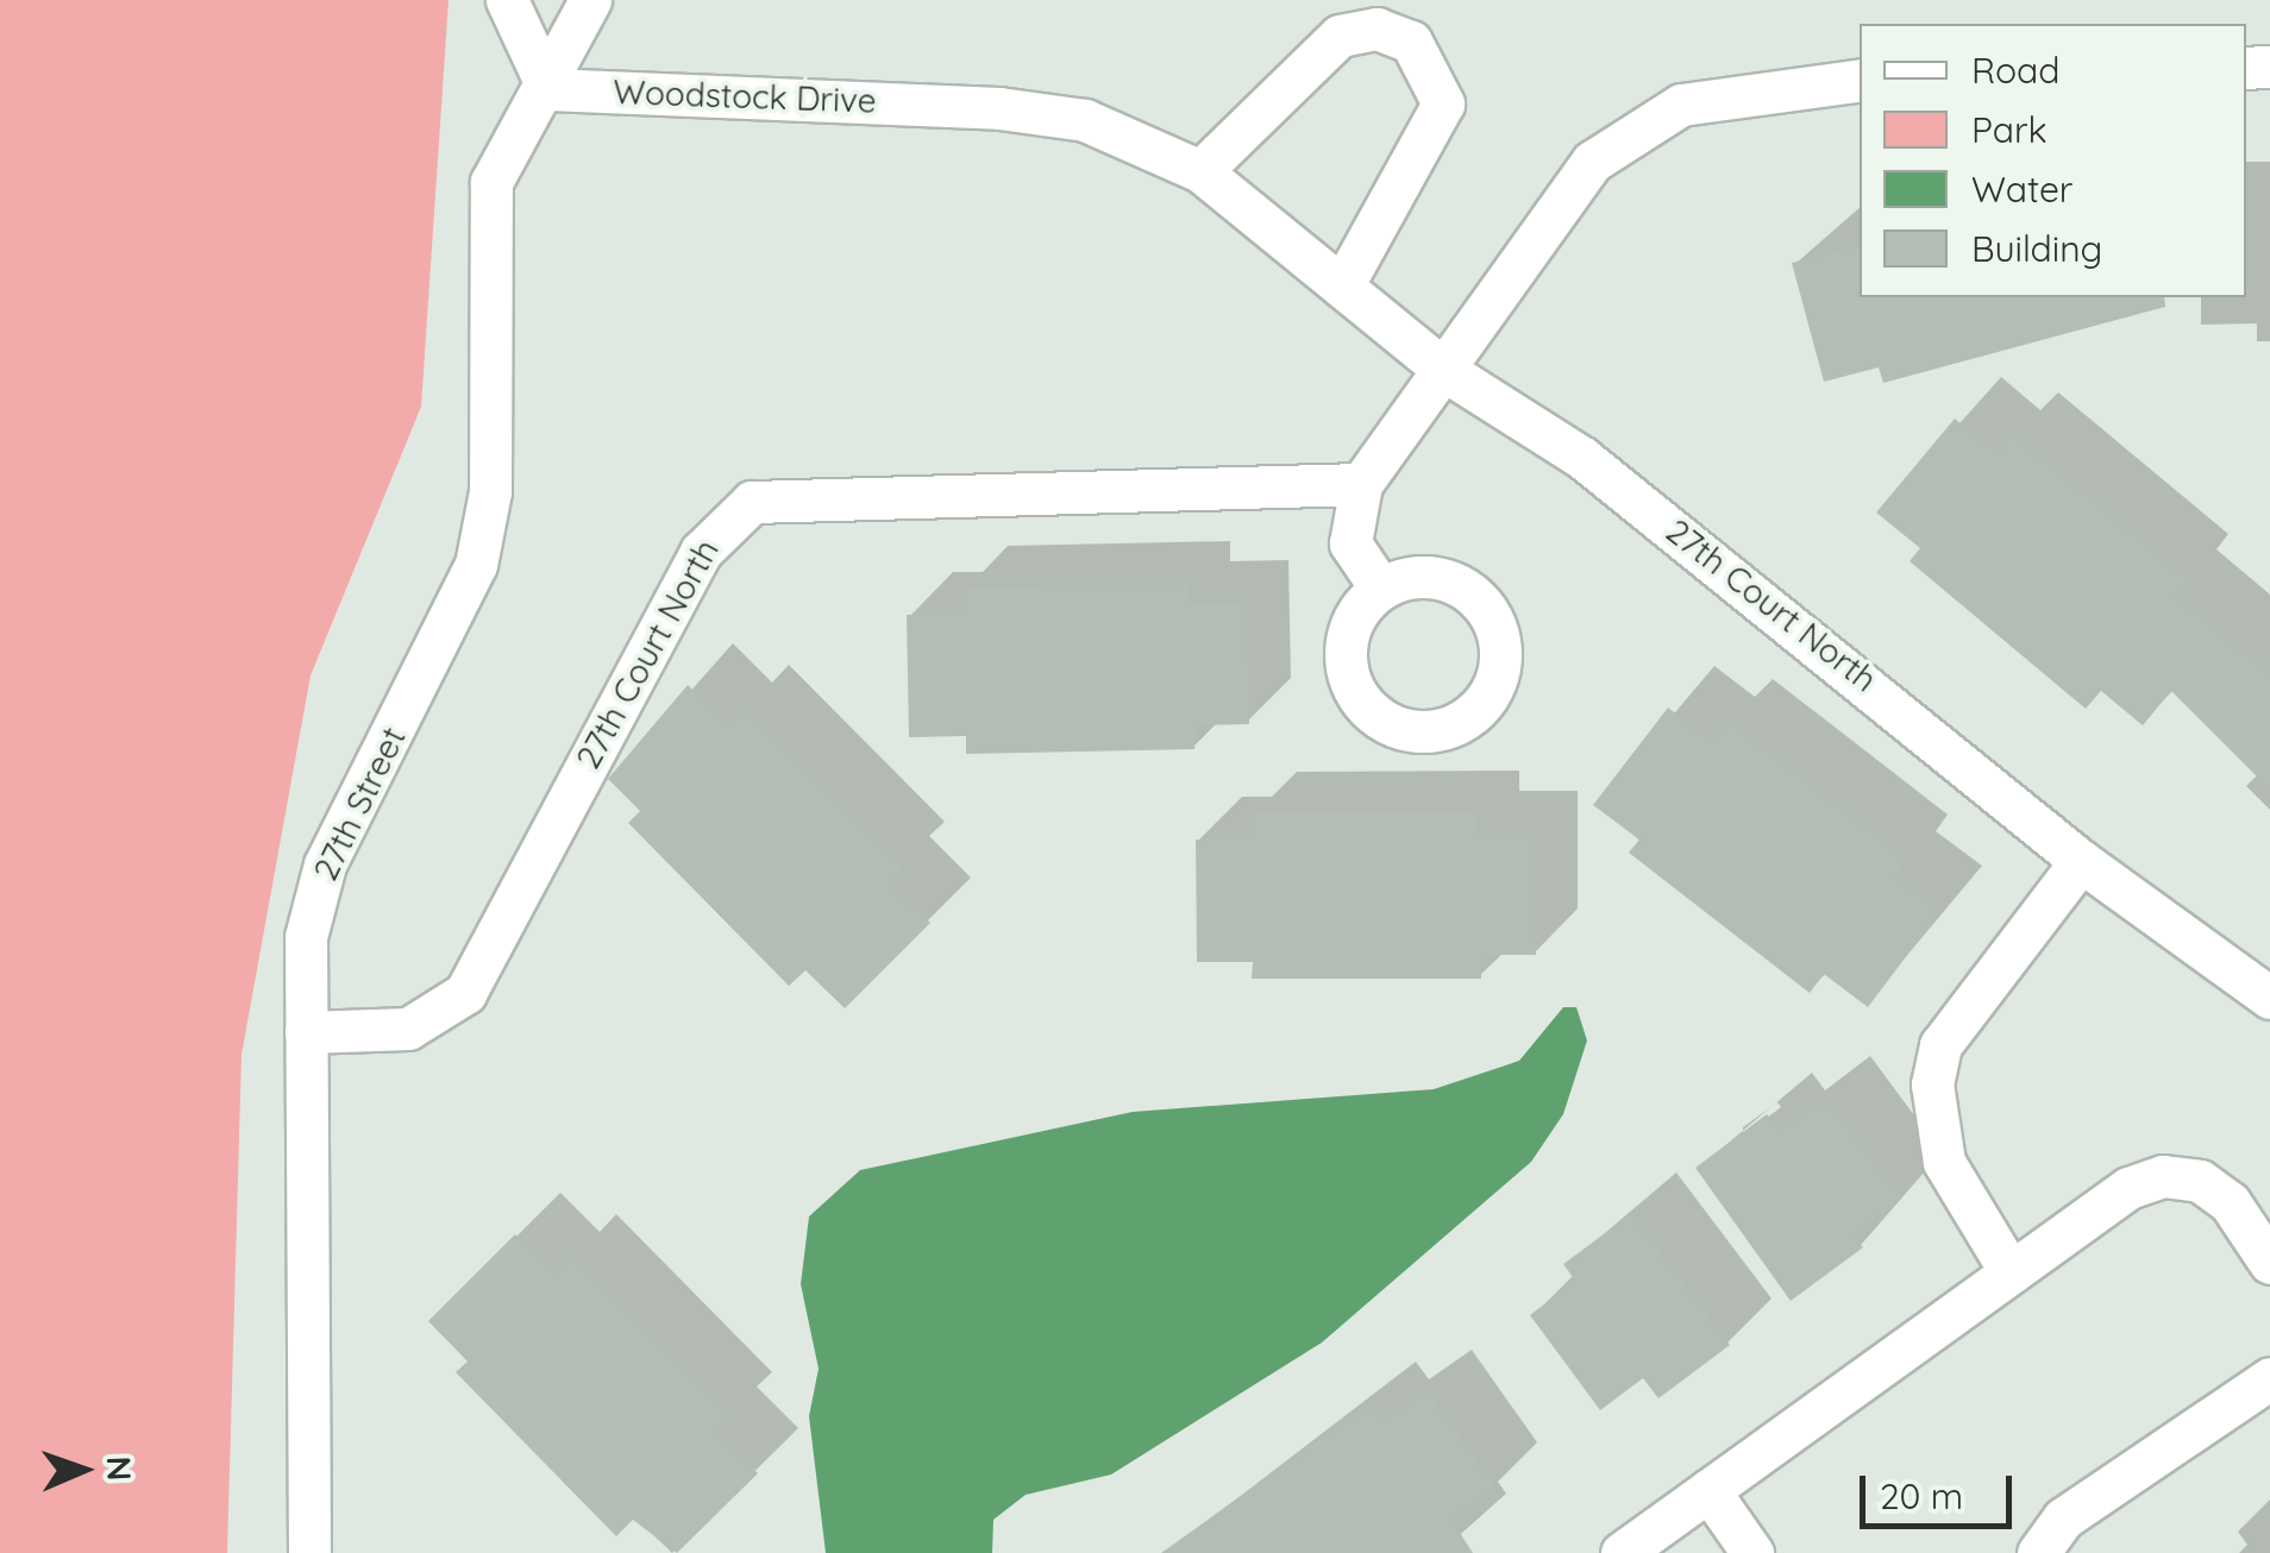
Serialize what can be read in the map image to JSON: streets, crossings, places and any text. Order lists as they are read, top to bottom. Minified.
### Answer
{"streets":{"street":["Woodstock Drive","27th Court North","27th Street"]},"crossings":[["Woodstock Drive","27th Court North"],["Woodstock Drive","27th Street"],["27th Court North","27th Street"]],"legend":["Road","Park","Water","Building"],"scale_bar":"20 m","north":"right"}
